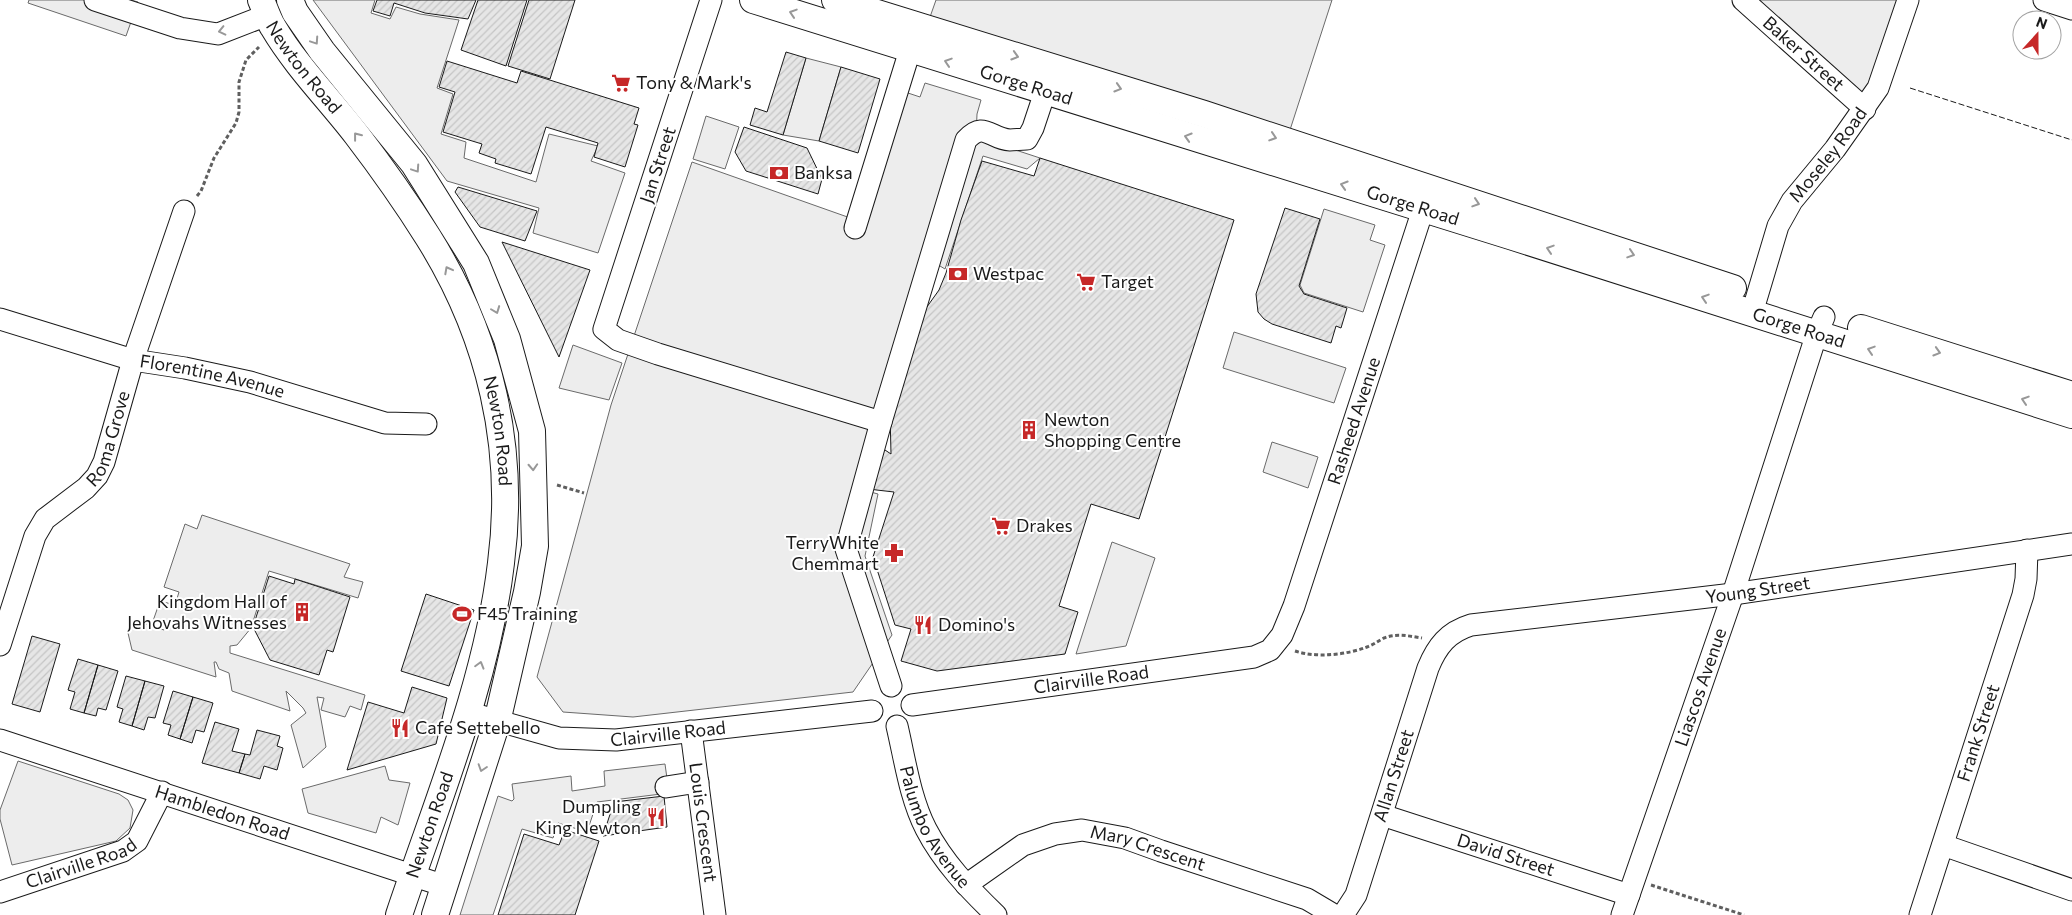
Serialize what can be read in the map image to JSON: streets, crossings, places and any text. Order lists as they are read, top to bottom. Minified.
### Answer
{"streets":{"main road":["Newton Road","Gorge Road"],"street":["Baker Street","Moseley Road","Jan Street","Florentine Avenue","Rasheed Avenue","Roma Grove","Young Street","Clairville Road","Liascos Avenue","Frank Street","Allan Street","Hambledon Road","Louis Crescent","Palumbo Avenue","Mary Crescent","David Street"]},"crossings":[["Baker Street","Moseley Road"],["Newton Road","Clairville Road"],["Newton Road","Hambledon Road"],["Gorge Road","Moseley Road"],["Gorge Road","Rasheed Avenue"],["Gorge Road","Liascos Avenue"],["Florentine Avenue","Roma Grove"],["Rasheed Avenue","Clairville Road"],["Young Street","Liascos Avenue"],["Young Street","Frank Street"],["Young Street","Allan Street"],["Clairville Road","Hambledon Road"],["Clairville Road","Louis Crescent"],["Clairville Road","Palumbo Avenue"],["Liascos Avenue","David Street"],["Allan Street","David Street"],["Palumbo Avenue","Mary Crescent"]],"places":{"supermarket":["Tony & Mark's","Target","Drakes"],"bank":["Banksa","Westpac"],"building":["Newton Shopping Centre","Kingdom Hall of Jehovahs Witnesses"],"pharmacy":["TerryWhite Chemmart"],"sports":["F45 Training"],"restaurant":["Domino's","Cafe Settebello","Dumpling King Newton"]},"north":"top"}
